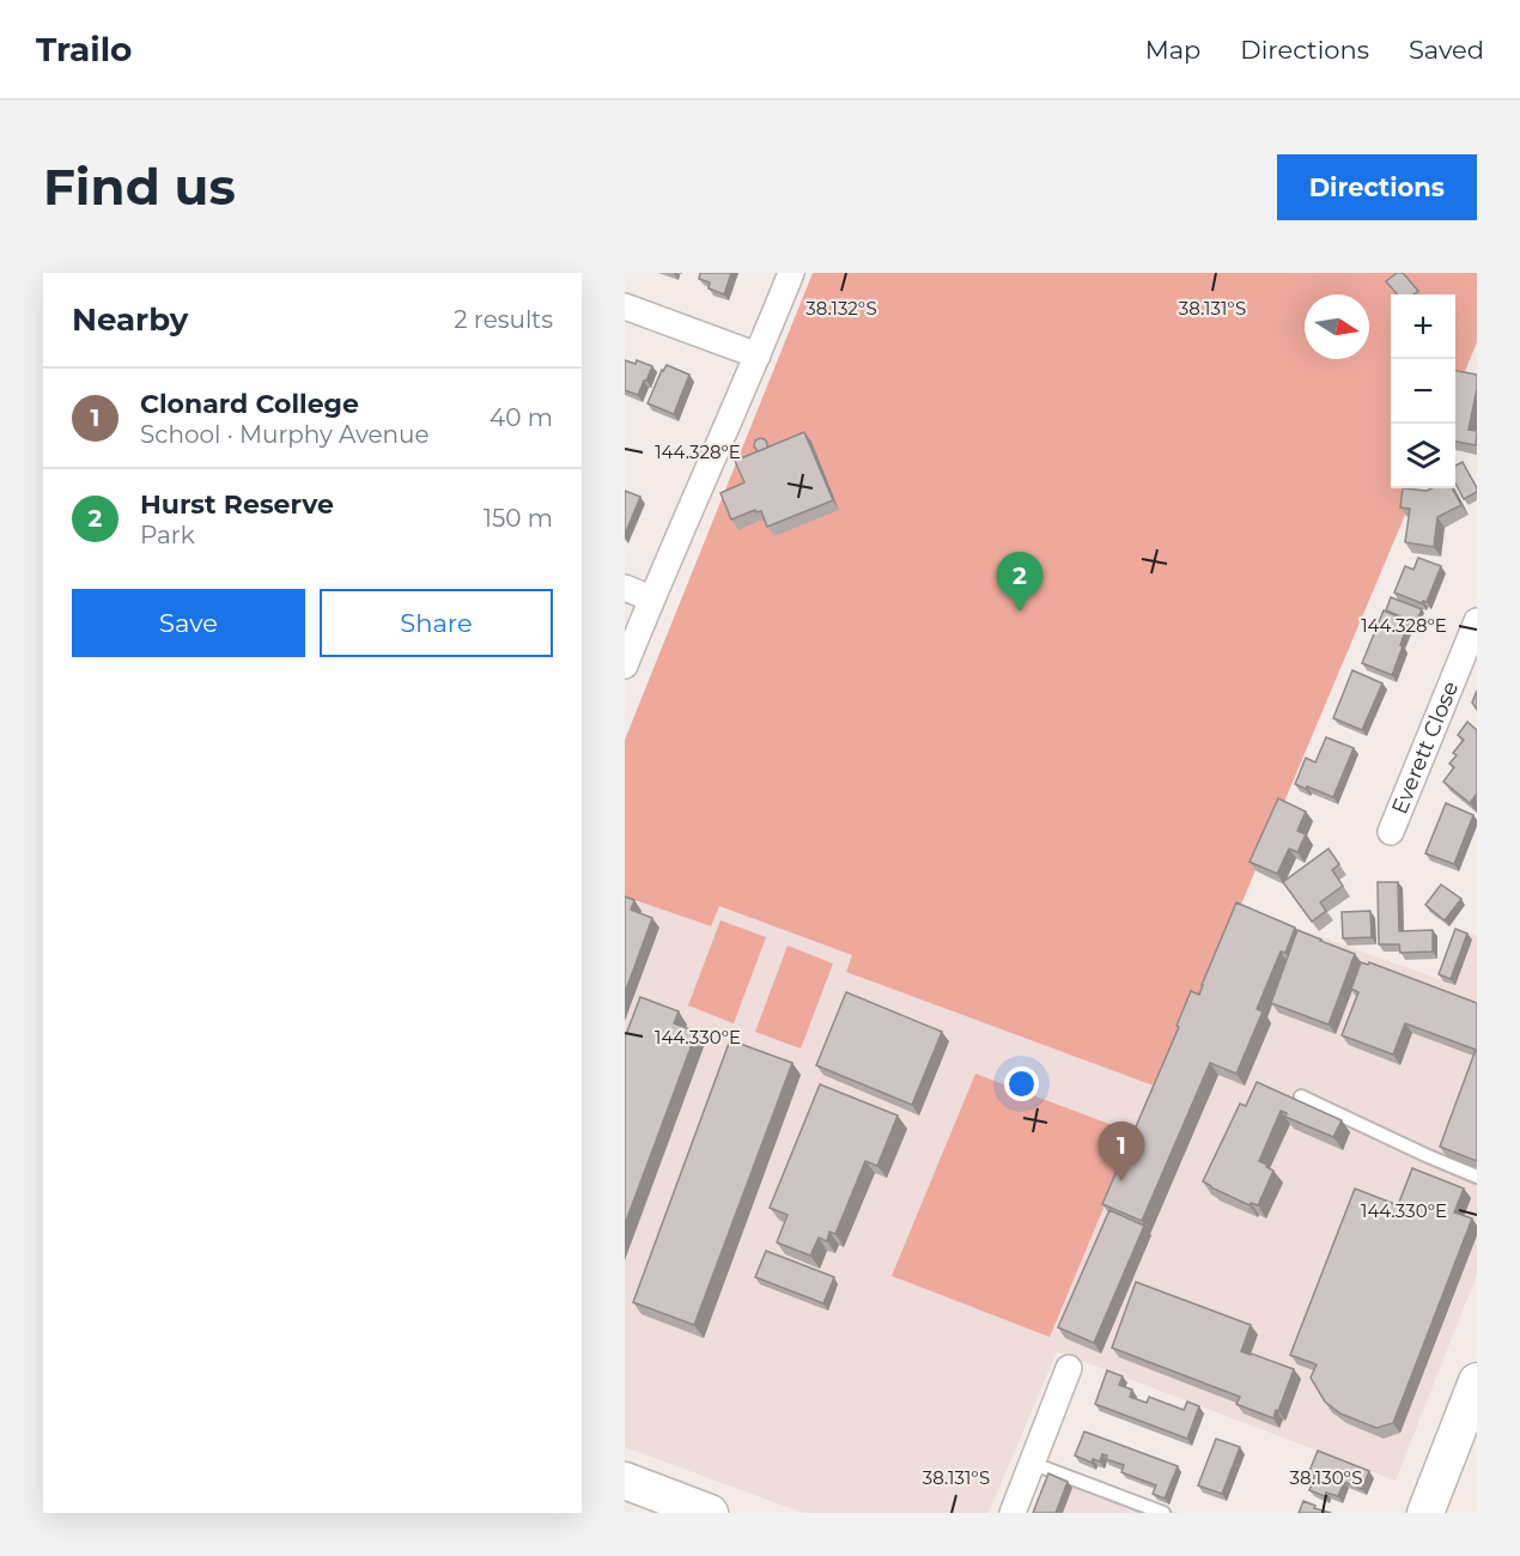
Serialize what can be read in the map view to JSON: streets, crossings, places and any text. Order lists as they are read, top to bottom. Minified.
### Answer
{"streets":{"street":["Everett Close"]},"north":"right","page":{"header":"Trailo","nav":["Map","Directions","Saved"],"buttons":["Directions",["Save","Share"]],"title":"Find us","heading":["Nearby","2 results"],"map_buttons":["+","−"],"list":[{"mark":"1","name":"Clonard College","note":"School · Murphy Avenue","value":"40 m"},{"mark":"2","name":"Hurst Reserve","note":"Park","value":"150 m"}],"pins":["2","1"]},"coordinates":["38.132°S","38.131°S","144.328°E","144.330°E","38.130°S"]}
